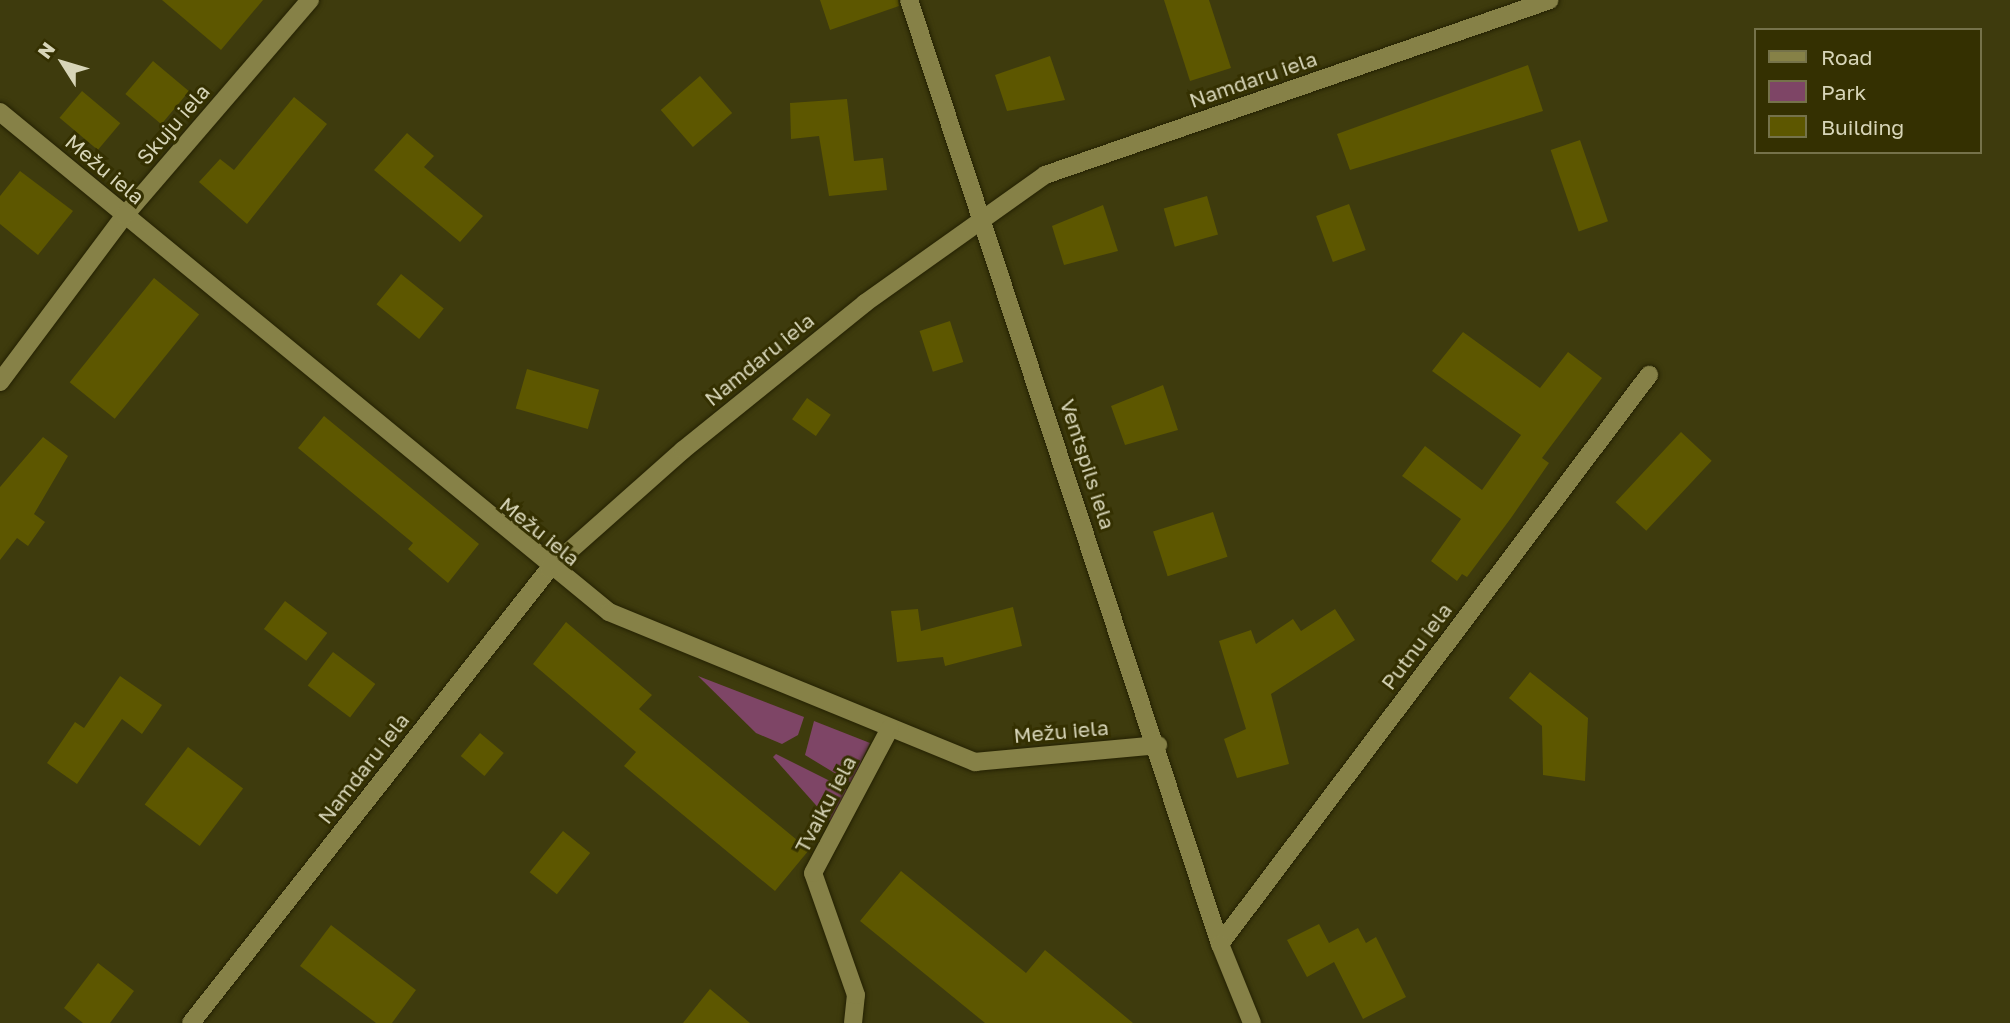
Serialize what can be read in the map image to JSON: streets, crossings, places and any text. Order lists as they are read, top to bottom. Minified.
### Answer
{"streets":{"street":["Namdaru iela","Skuju iela","Mežu iela","Ventspils iela","Putnu iela","Tvaiku iela"]},"crossings":[["Namdaru iela","Mežu iela"],["Namdaru iela","Ventspils iela"],["Skuju iela","Mežu iela"],["Mežu iela","Ventspils iela"],["Mežu iela","Tvaiku iela"],["Ventspils iela","Putnu iela"]],"legend":["Road","Park","Building"],"north":"top left"}
